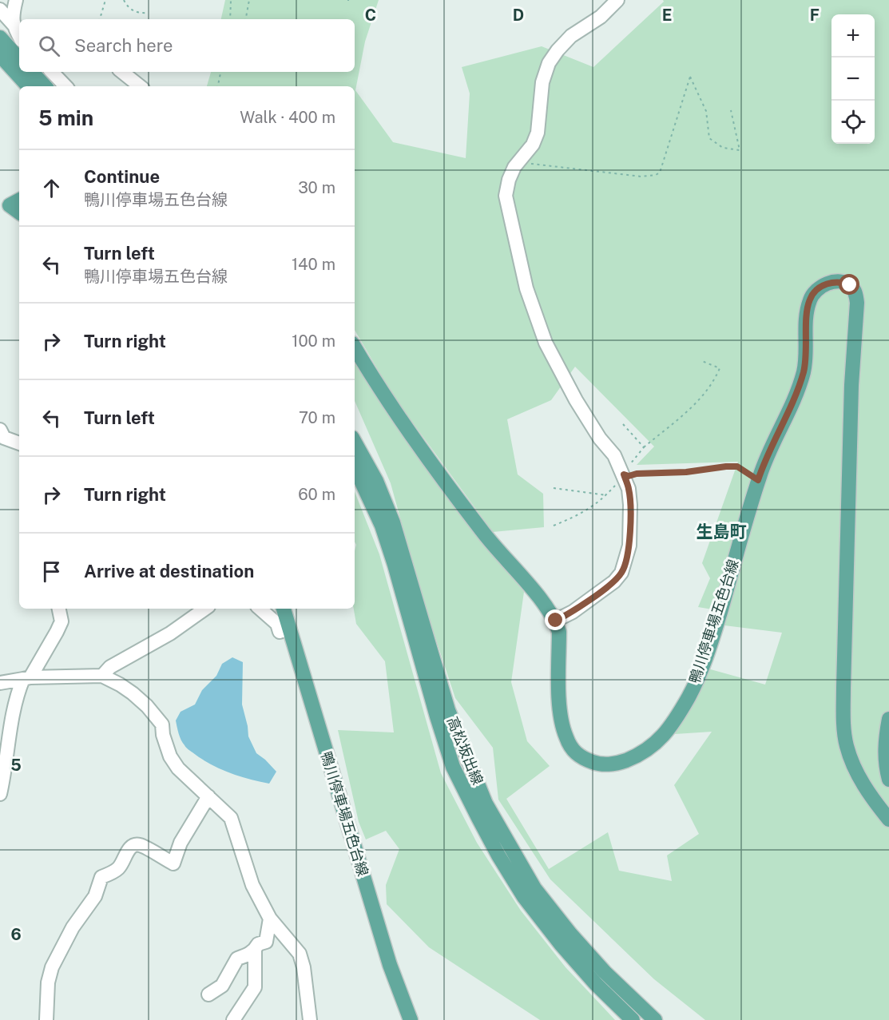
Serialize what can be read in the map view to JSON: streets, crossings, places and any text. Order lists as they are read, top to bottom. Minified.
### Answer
{"streets":{"main road":["鴨川停車場五色台線","高松坂出線"]},"districts":["生島町"],"page":{"map_buttons":["+","−"],"search":"Search here","heading":["5 min","Walk · 400 m"],"list":[["Continue","鴨川停車場五色台線","30 m"],["Turn left","鴨川停車場五色台線","140 m"],["Turn right","100 m"],["Turn left","70 m"],["Turn right","60 m"],"Arrive at destination"]},"grid":{"columns":["C","D","E","F"],"rows":["5","6"]}}
